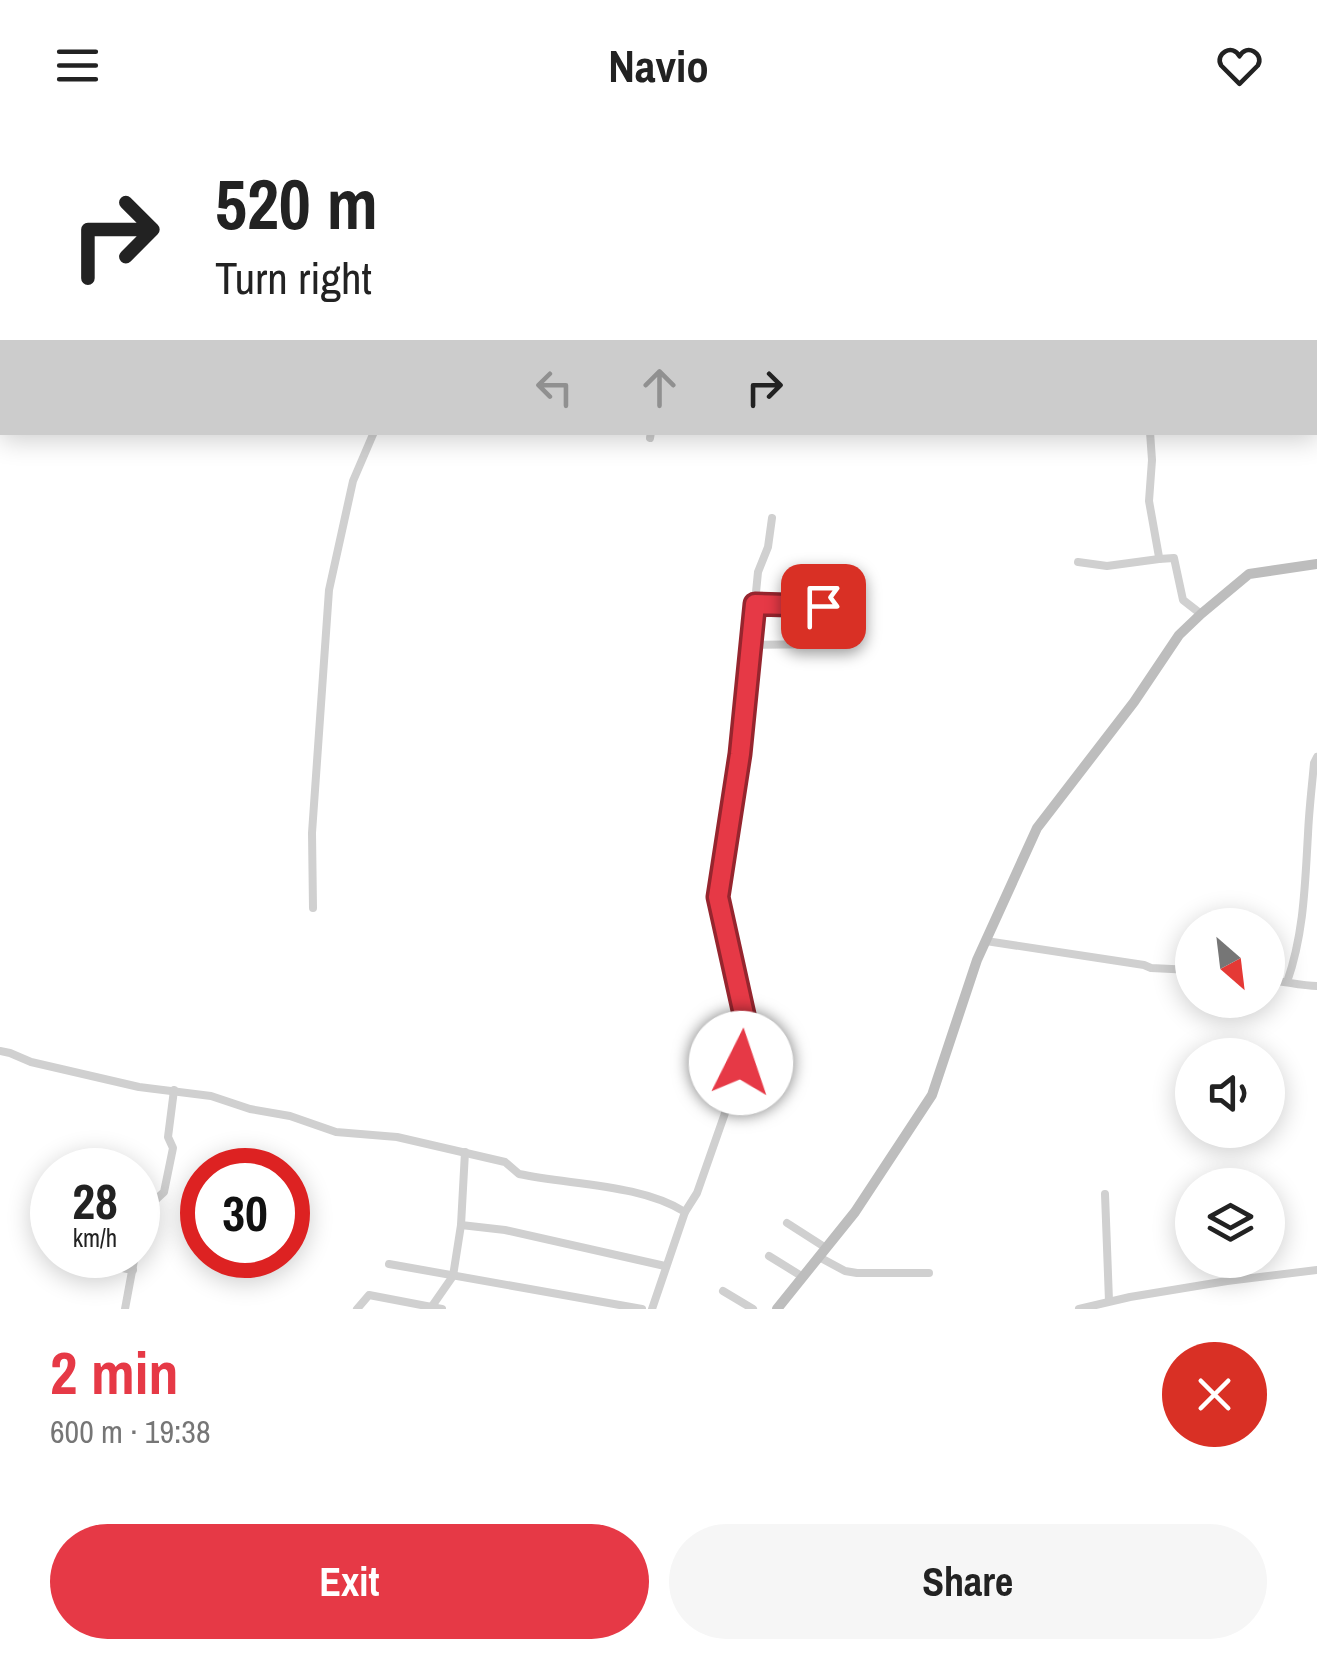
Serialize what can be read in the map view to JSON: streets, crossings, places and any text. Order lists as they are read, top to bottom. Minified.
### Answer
{"north":"bottom right","page":{"header":"Navio","turn":["520 m","Turn right"],"speed":"28 km/h","limit":"30","heading":["2 min","600 m · 19:38"],"buttons":["Exit","Share"]}}
